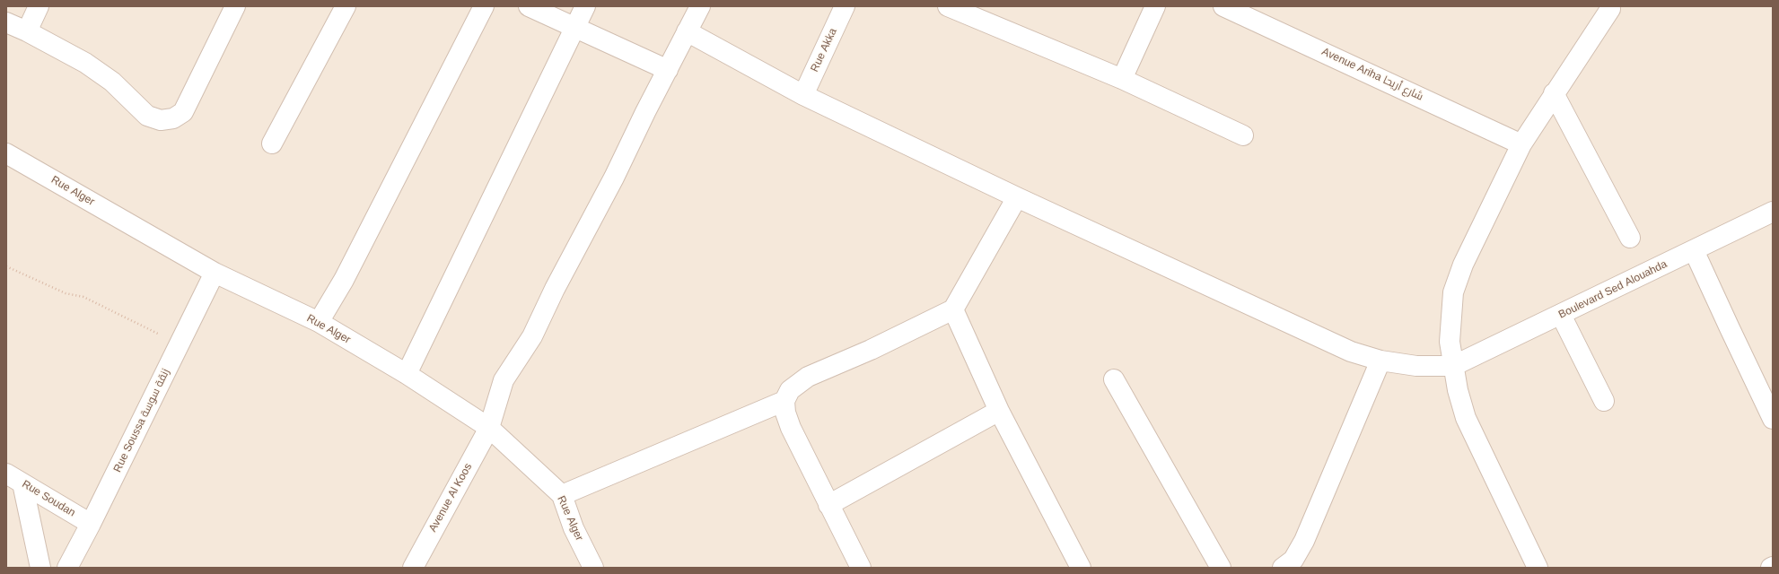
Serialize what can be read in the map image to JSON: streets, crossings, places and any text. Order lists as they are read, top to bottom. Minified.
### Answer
{"streets":{"street":["Rue Akka","Avenue Ariha شارع أريحا","Rue Alger","Boulevard Sed Alouahda","Rue Soussa زنقة سوسة","Avenue Al Koos","Rue Soudan"]},"crossings":[["Rue Alger","Rue Soussa زنقة سوسة"],["Rue Alger","Avenue Al Koos"],["Rue Soussa زنقة سوسة","Rue Soudan"]]}
